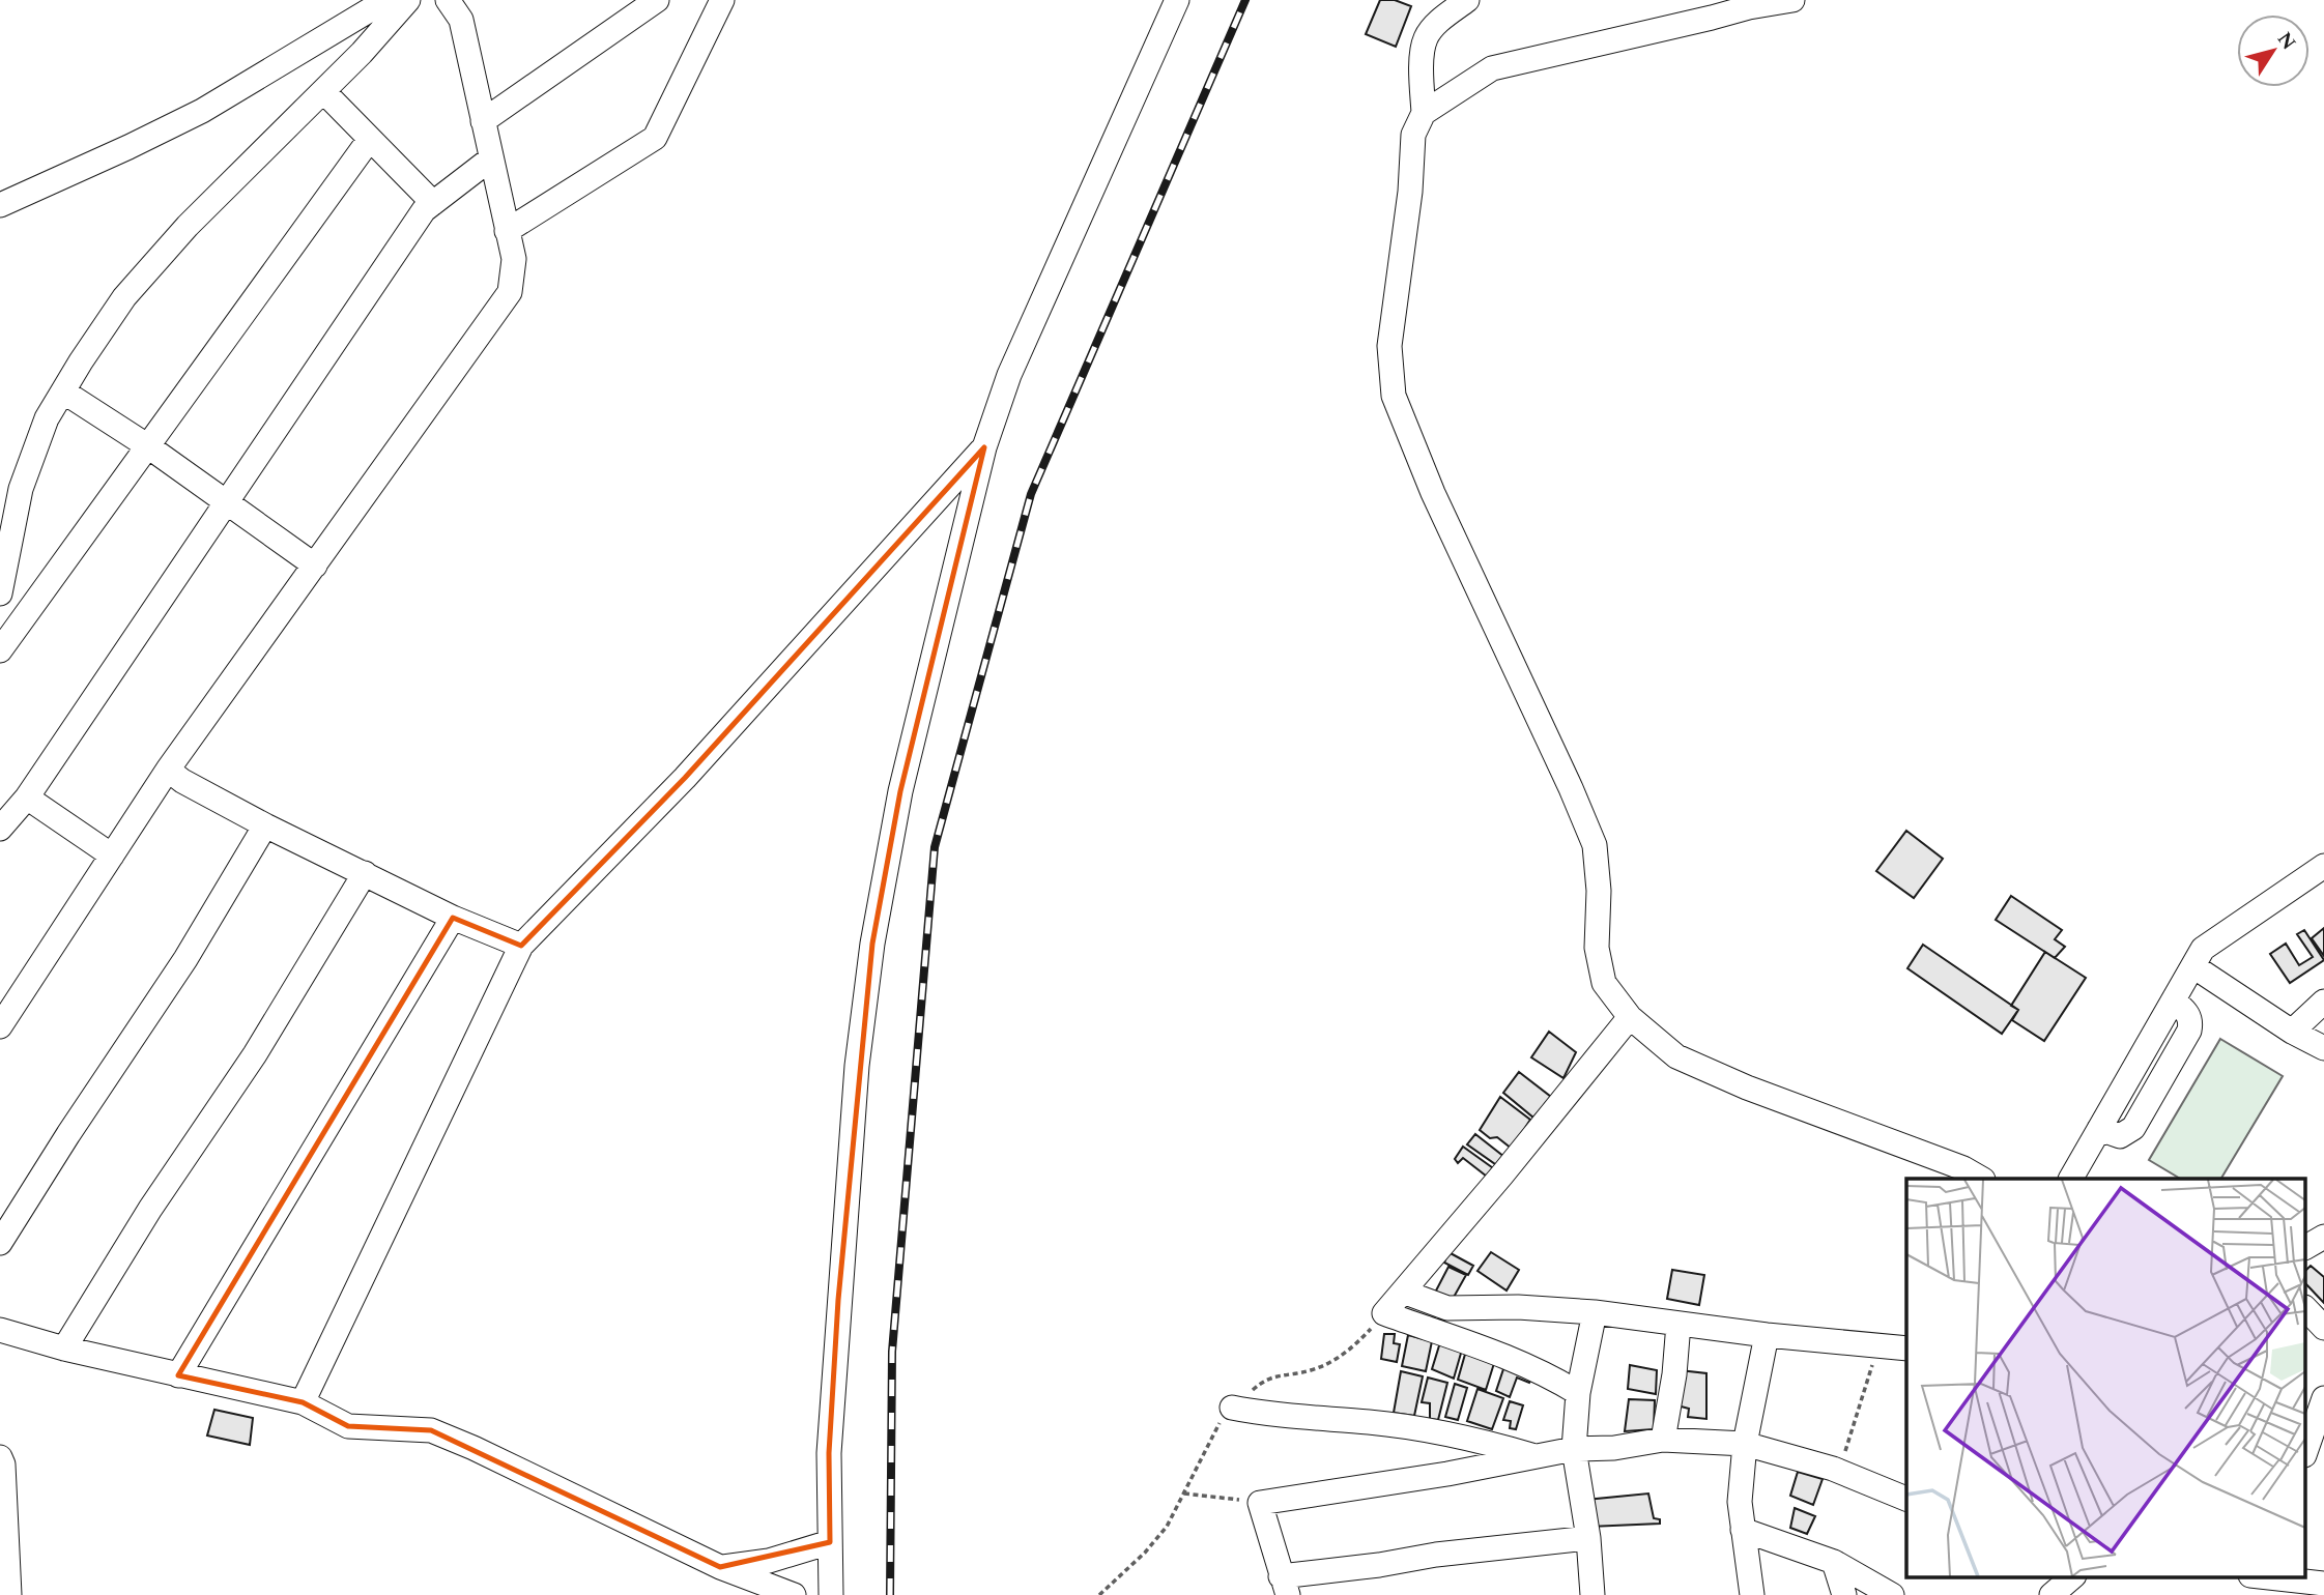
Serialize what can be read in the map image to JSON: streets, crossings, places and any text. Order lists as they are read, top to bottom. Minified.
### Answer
{"north":"top right"}
